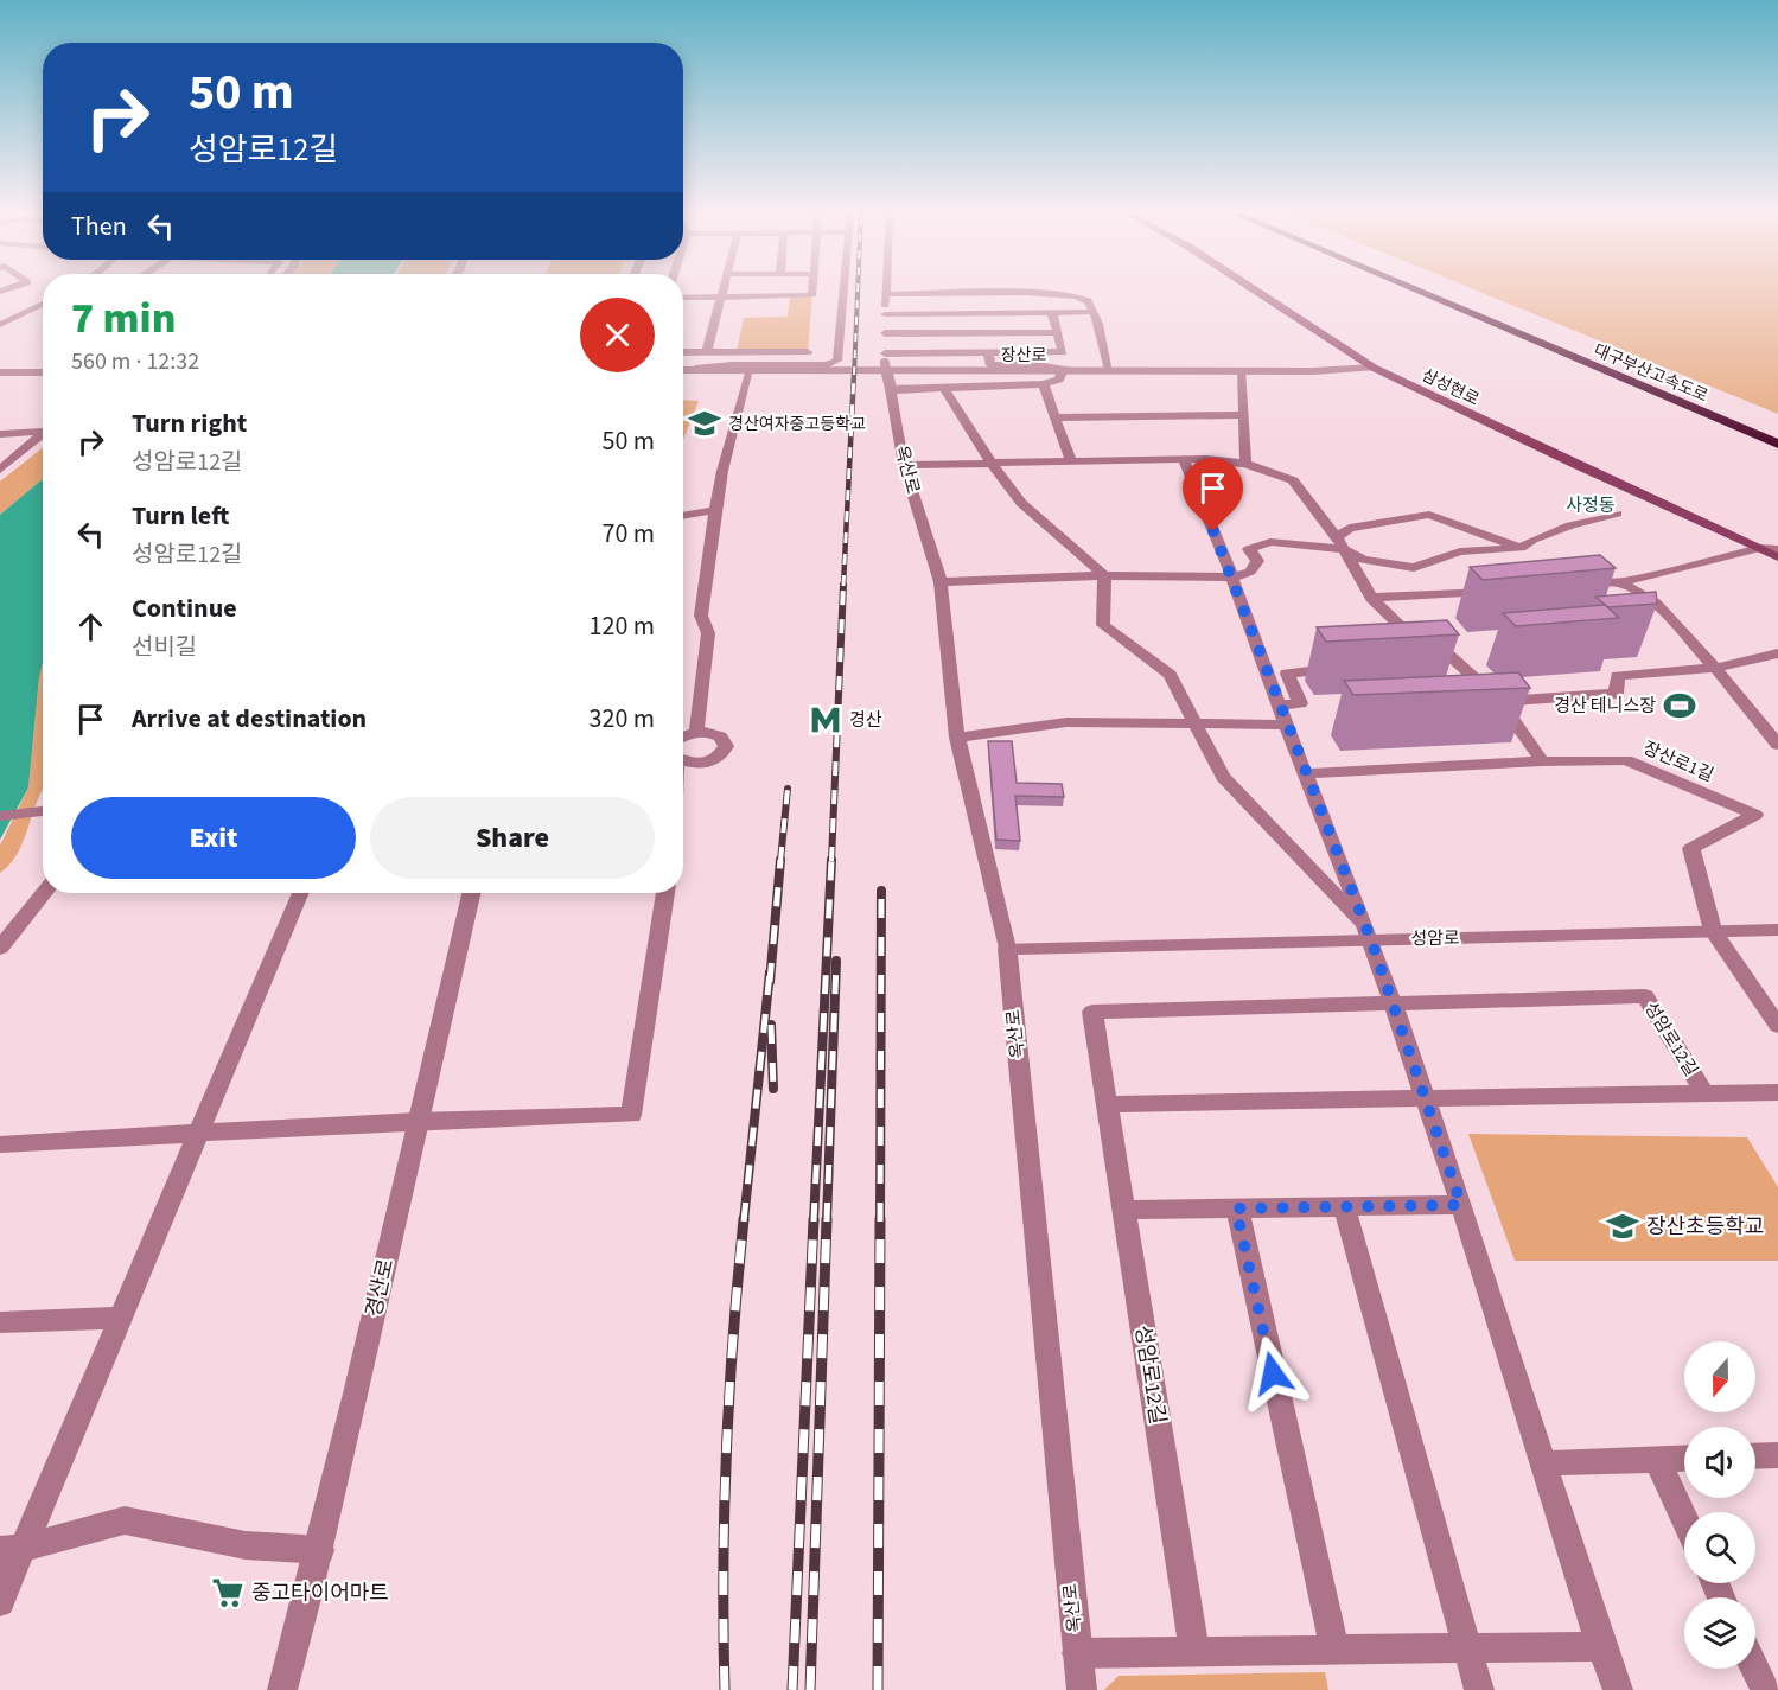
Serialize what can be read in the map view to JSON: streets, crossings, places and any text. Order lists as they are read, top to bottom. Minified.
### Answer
{"streets":{"highway":["대구부산고속도로"],"main road":["삼성현로"],"street":["장산로","옥산로","장산로1길","성암로","성암로12길","경산로"]},"crossings":[["장산로","삼성현로"],["옥산로","성암로"],["장산로1길","성암로"]],"districts":["사정동"],"places":{"school or university":["경산여자중고등학교","장산초등학교"],"sports":["경산 테니스장"],"metro station":["경산"],"supermarket":["중고타이어마트"]},"north":"bottom","page":{"turn":["50 m","성암로12길"],"then":"Then","heading":["7 min","560 m · 12:32"],"list":[{"name":"Turn right","note":"성암로12길","value":"50 m"},{"name":"Turn left","note":"성암로12길","value":"70 m"},{"name":"Continue","note":"선비길","value":"120 m"},{"name":"Arrive at destination","value":"320 m"}],"buttons":["Exit","Share"]}}
